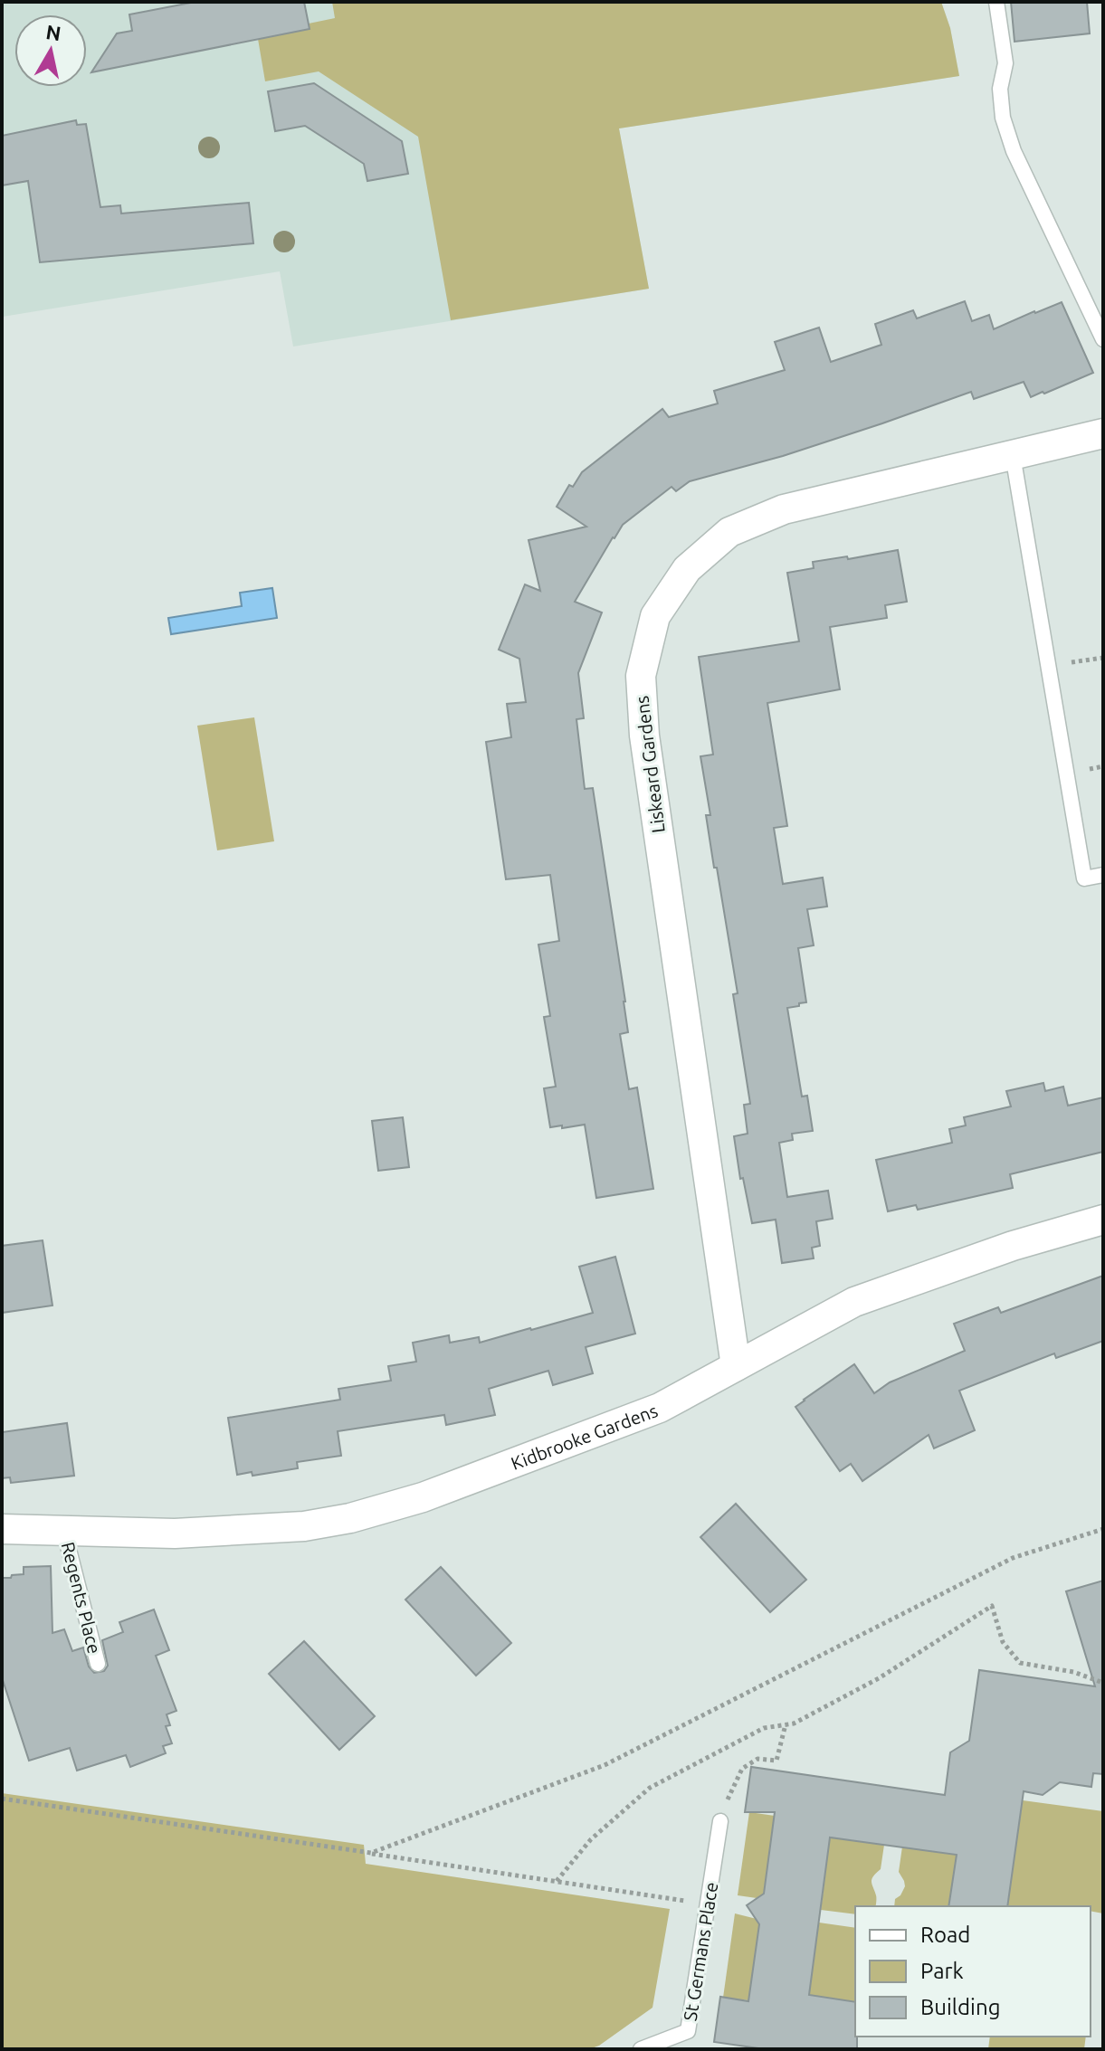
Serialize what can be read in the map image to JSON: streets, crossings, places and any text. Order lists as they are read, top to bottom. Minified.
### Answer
{"streets":{"street":["Liskeard Gardens","Kidbrooke Gardens"],"lane":["Regents Place","St Germans Place"]},"crossings":[["Liskeard Gardens","Kidbrooke Gardens"],["Kidbrooke Gardens","Regents Place"]],"legend":["Road","Park","Building"],"north":"top"}
